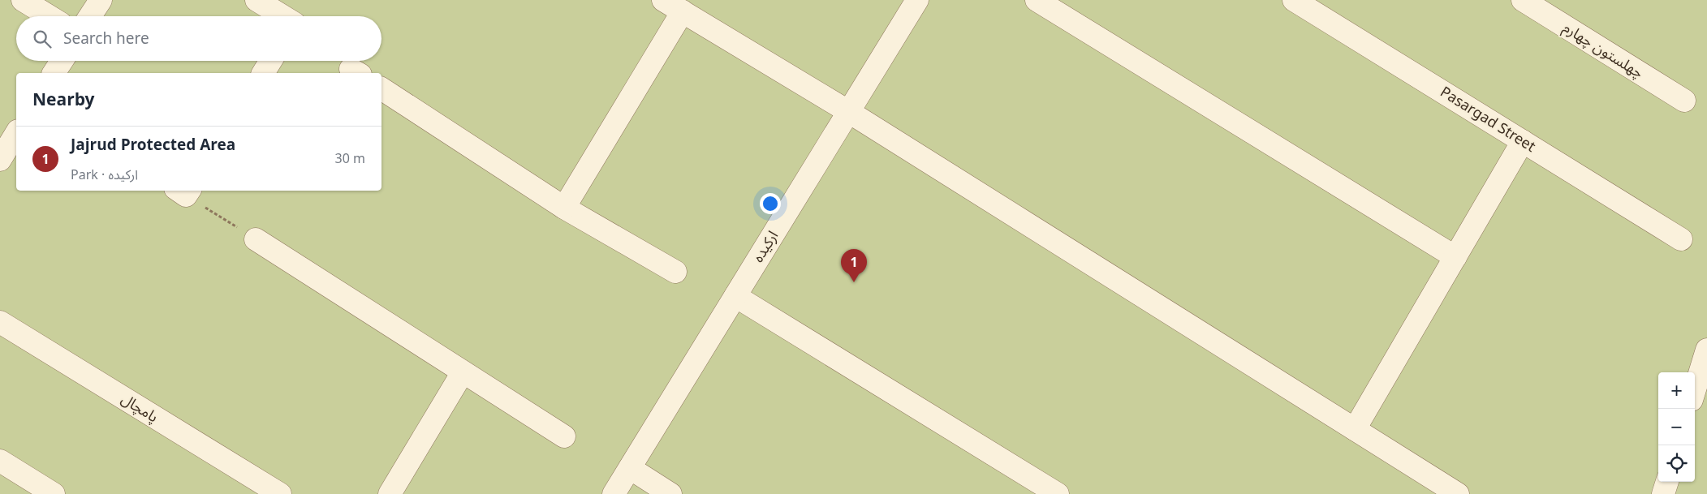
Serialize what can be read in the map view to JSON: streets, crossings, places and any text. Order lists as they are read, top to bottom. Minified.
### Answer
{"streets":{"street":["چهلستون چهارم","Pasargad Street","ارکیده","پامچال"]},"page":{"search":"Search here","heading":"Nearby","list":[{"mark":"1","name":"Jajrud Protected Area","note":"Park · ارکیده","value":"30 m"}],"pins":"1","map_buttons":["+","−"]}}
